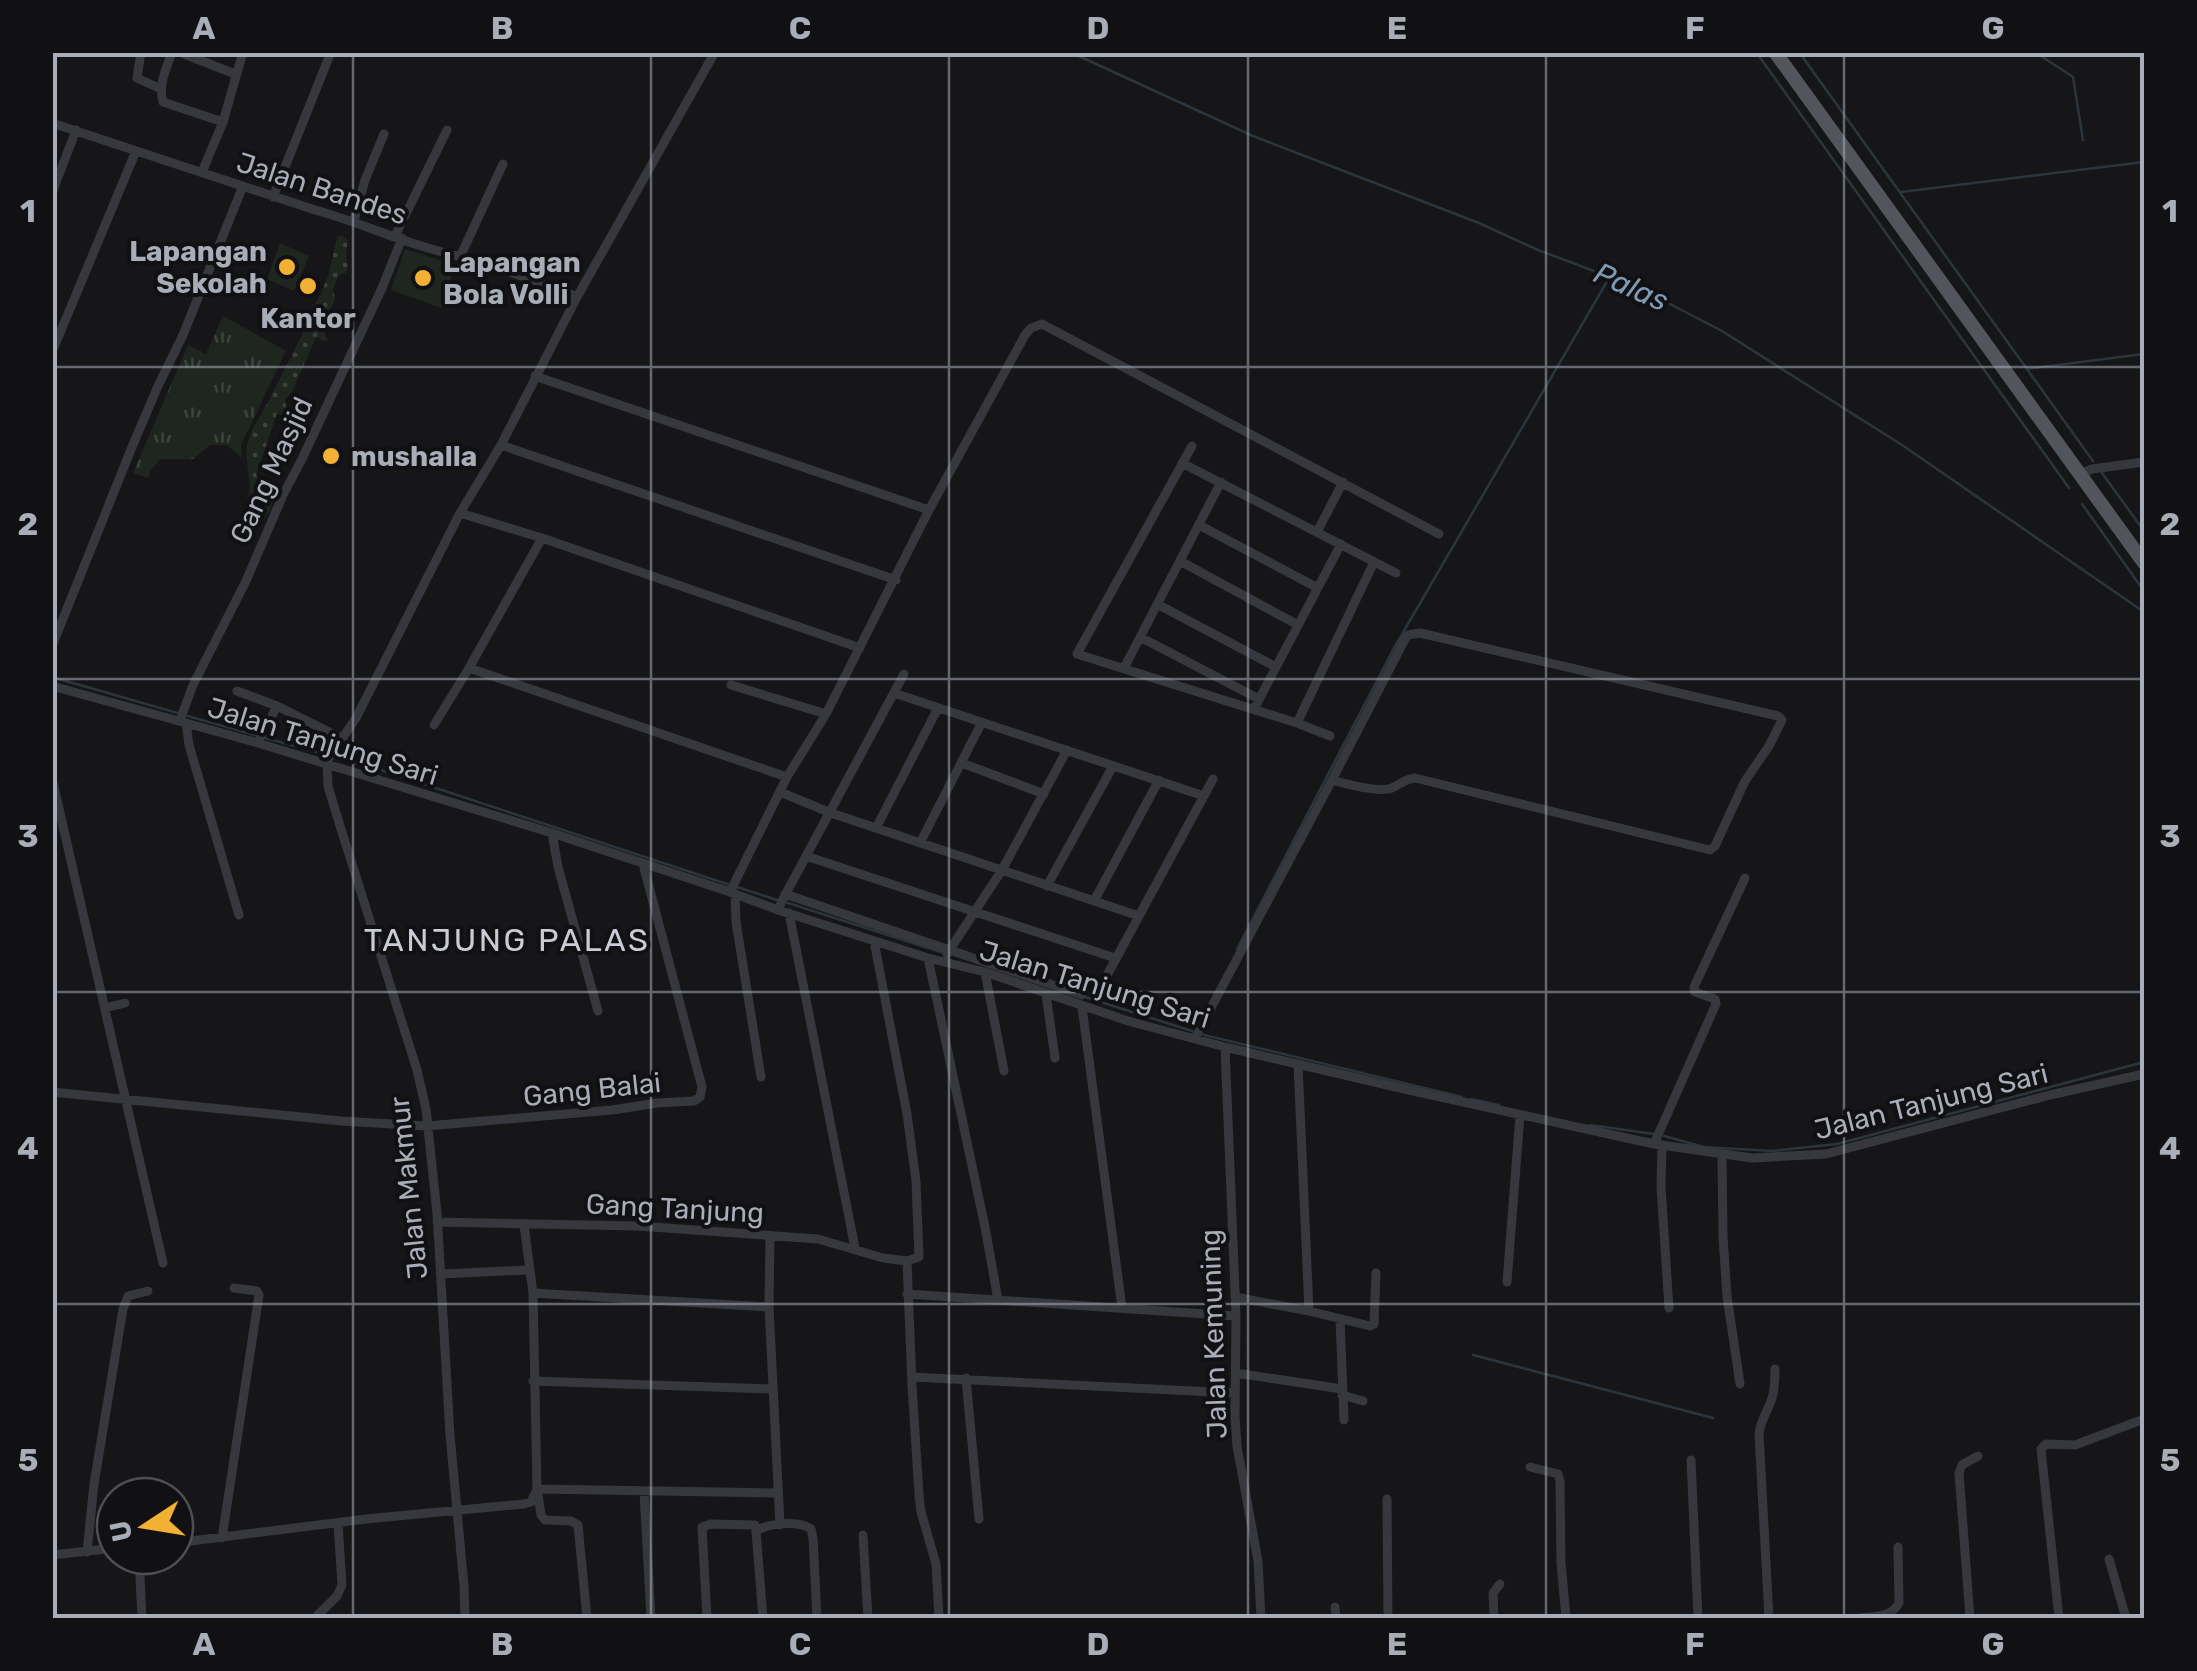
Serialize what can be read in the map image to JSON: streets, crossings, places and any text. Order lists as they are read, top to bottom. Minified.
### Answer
{"streets":{"street":["Jalan Bandes","Gang Masjid","Jalan Tanjung Sari","Gang Balai","Jalan Makmur","Gang Tanjung","Jalan Kemuning"]},"crossings":[["Jalan Bandes","Gang Masjid"],["Gang Masjid","Jalan Tanjung Sari"],["Jalan Tanjung Sari","Gang Balai"],["Jalan Tanjung Sari","Jalan Makmur"],["Jalan Tanjung Sari","Jalan Kemuning"],["Gang Balai","Jalan Makmur"],["Jalan Makmur","Gang Tanjung"]],"districts":["TANJUNG PALAS"],"water":["Palas"],"places":["Lapangan Sekolah","Lapangan Bola Volli","Kantor","mushalla"],"north":"left","grid":{"columns":["A","B","C","D","E","F","G"],"rows":["1","2","3","4","5"]}}
